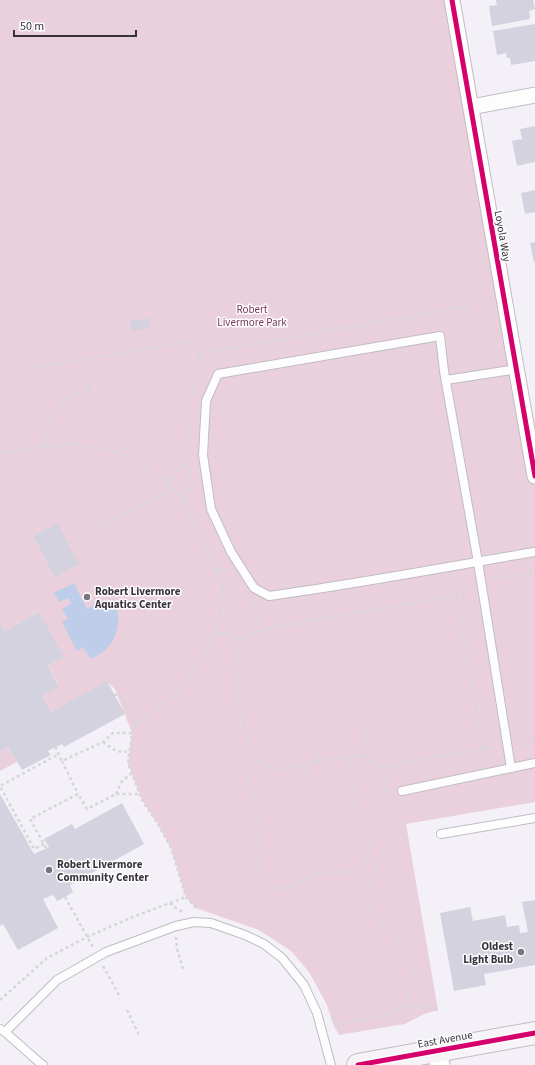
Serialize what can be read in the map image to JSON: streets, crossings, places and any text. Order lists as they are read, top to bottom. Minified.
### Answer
{"streets":{"main road":["East Avenue"],"street":["Loyola Way"]},"parks":["Robert Livermore Park"],"places":["Robert Livermore Aquatics Center","Robert Livermore Community Center","Oldest Light Bulb"],"scale_bar":"50 m"}
